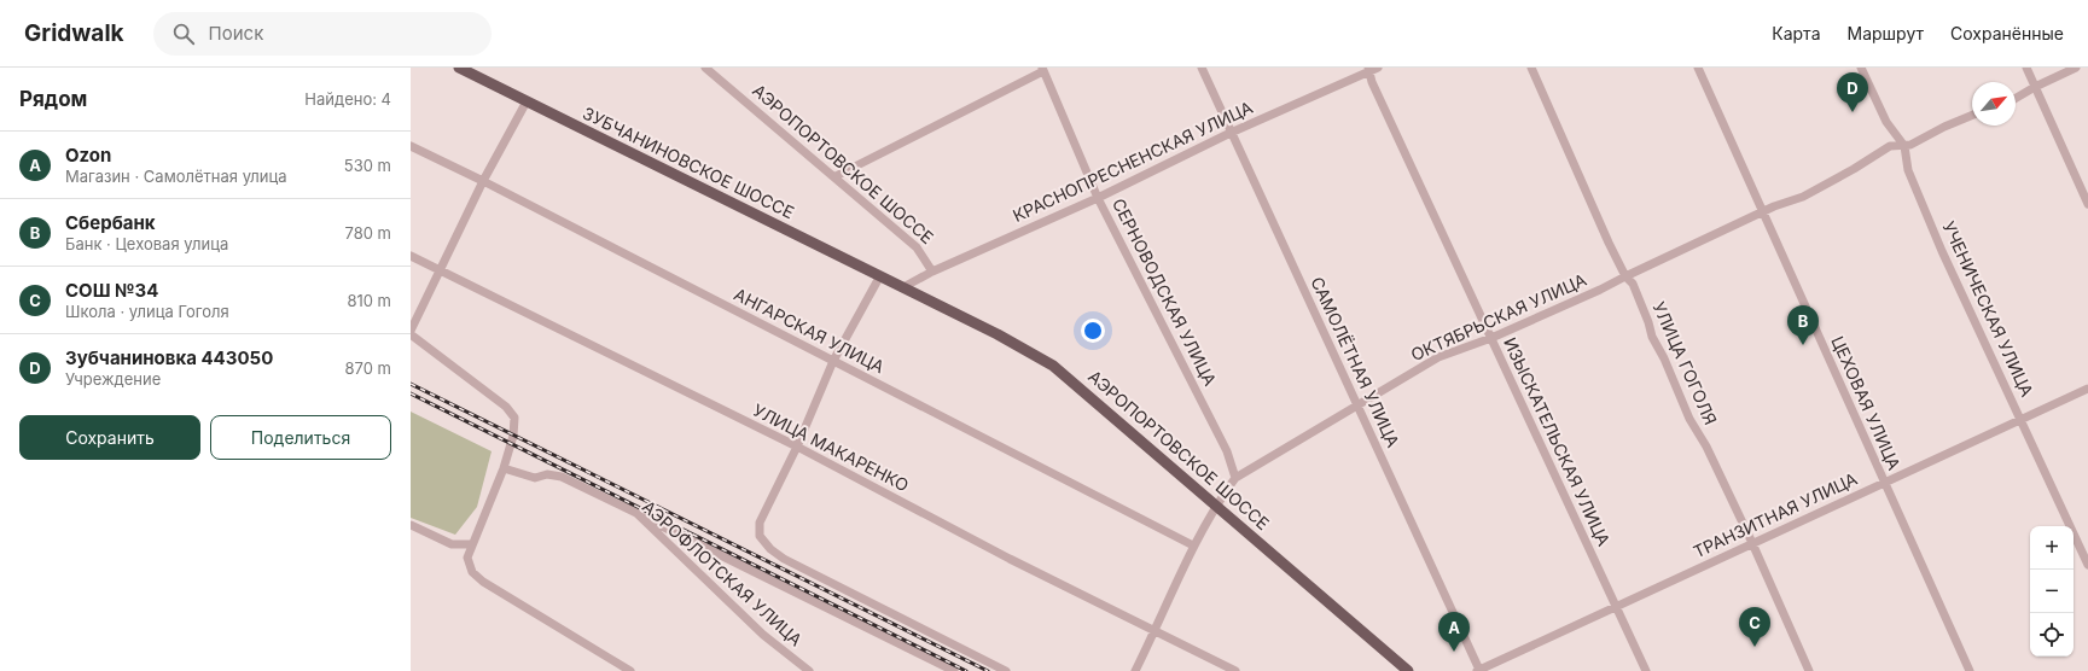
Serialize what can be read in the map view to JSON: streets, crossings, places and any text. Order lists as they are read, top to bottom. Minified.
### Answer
{"streets":{"main road":["ЗУБЧАНИНОВСКОЕ ШОССЕ","АЭРОПОРТОВСКОЕ ШОССЕ"],"street":["КРАСНОПРЕСНЕНСКАЯ УЛИЦА","СЕРНОВОДСКАЯ УЛИЦА","УЧЕНИЧЕСКАЯ УЛИЦА","ОКТЯБРЬСКАЯ УЛИЦА","АНГАРСКАЯ УЛИЦА","САМОЛЁТНАЯ УЛИЦА","УЛИЦА ГОГОЛЯ","ЦЕХОВАЯ УЛИЦА","ИЗЫСКАТЕЛЬСКАЯ УЛИЦА","УЛИЦА МАКАРЕНКО","ТРАНЗИТНАЯ УЛИЦА","АЭРОФЛОТСКАЯ УЛИЦА"]},"crossings":[["КРАСНОПРЕСНЕНСКАЯ УЛИЦА","ЗУБЧАНИНОВСКОЕ ШОССЕ"],["КРАСНОПРЕСНЕНСКАЯ УЛИЦА","АЭРОПОРТОВСКОЕ ШОССЕ"],["КРАСНОПРЕСНЕНСКАЯ УЛИЦА","СЕРНОВОДСКАЯ УЛИЦА"],["КРАСНОПРЕСНЕНСКАЯ УЛИЦА","САМОЛЁТНАЯ УЛИЦА"],["КРАСНОПРЕСНЕНСКАЯ УЛИЦА","ИЗЫСКАТЕЛЬСКАЯ УЛИЦА"],["ЗУБЧАНИНОВСКОЕ ШОССЕ","АЭРОПОРТОВСКОЕ ШОССЕ"],["АЭРОПОРТОВСКОЕ ШОССЕ","ОКТЯБРЬСКАЯ УЛИЦА"],["СЕРНОВОДСКАЯ УЛИЦА","ОКТЯБРЬСКАЯ УЛИЦА"],["УЧЕНИЧЕСКАЯ УЛИЦА","ОКТЯБРЬСКАЯ УЛИЦА"],["УЧЕНИЧЕСКАЯ УЛИЦА","ТРАНЗИТНАЯ УЛИЦА"],["ОКТЯБРЬСКАЯ УЛИЦА","АНГАРСКАЯ УЛИЦА"],["ОКТЯБРЬСКАЯ УЛИЦА","САМОЛЁТНАЯ УЛИЦА"],["ОКТЯБРЬСКАЯ УЛИЦА","УЛИЦА ГОГОЛЯ"],["ОКТЯБРЬСКАЯ УЛИЦА","ЦЕХОВАЯ УЛИЦА"],["ОКТЯБРЬСКАЯ УЛИЦА","ИЗЫСКАТЕЛЬСКАЯ УЛИЦА"],["ОКТЯБРЬСКАЯ УЛИЦА","УЛИЦА МАКАРЕНКО"],["САМОЛЁТНАЯ УЛИЦА","ТРАНЗИТНАЯ УЛИЦА"],["УЛИЦА ГОГОЛЯ","ТРАНЗИТНАЯ УЛИЦА"],["ЦЕХОВАЯ УЛИЦА","ТРАНЗИТНАЯ УЛИЦА"],["ИЗЫСКАТЕЛЬСКАЯ УЛИЦА","ТРАНЗИТНАЯ УЛИЦА"]],"north":"top right","page":{"header":"Gridwalk","search":"Поиск","nav":["Карта","Маршрут","Сохранённые"],"heading":["Рядом","Найдено: 4"],"pins":["D","B","C","A"],"list":[{"mark":"A","name":"Ozon","note":"Магазин · Самолётная улица","value":"530 m"},{"mark":"B","name":"Сбербанк","note":"Банк · Цеховая улица","value":"780 m"},{"mark":"C","name":"СОШ №34","note":"Школа · улица Гоголя","value":"810 m"},{"mark":"D","name":"Зубчаниновка 443050","note":"Учреждение","value":"870 m"}],"buttons":["Сохранить","Поделиться"],"map_buttons":["+","−"]}}
